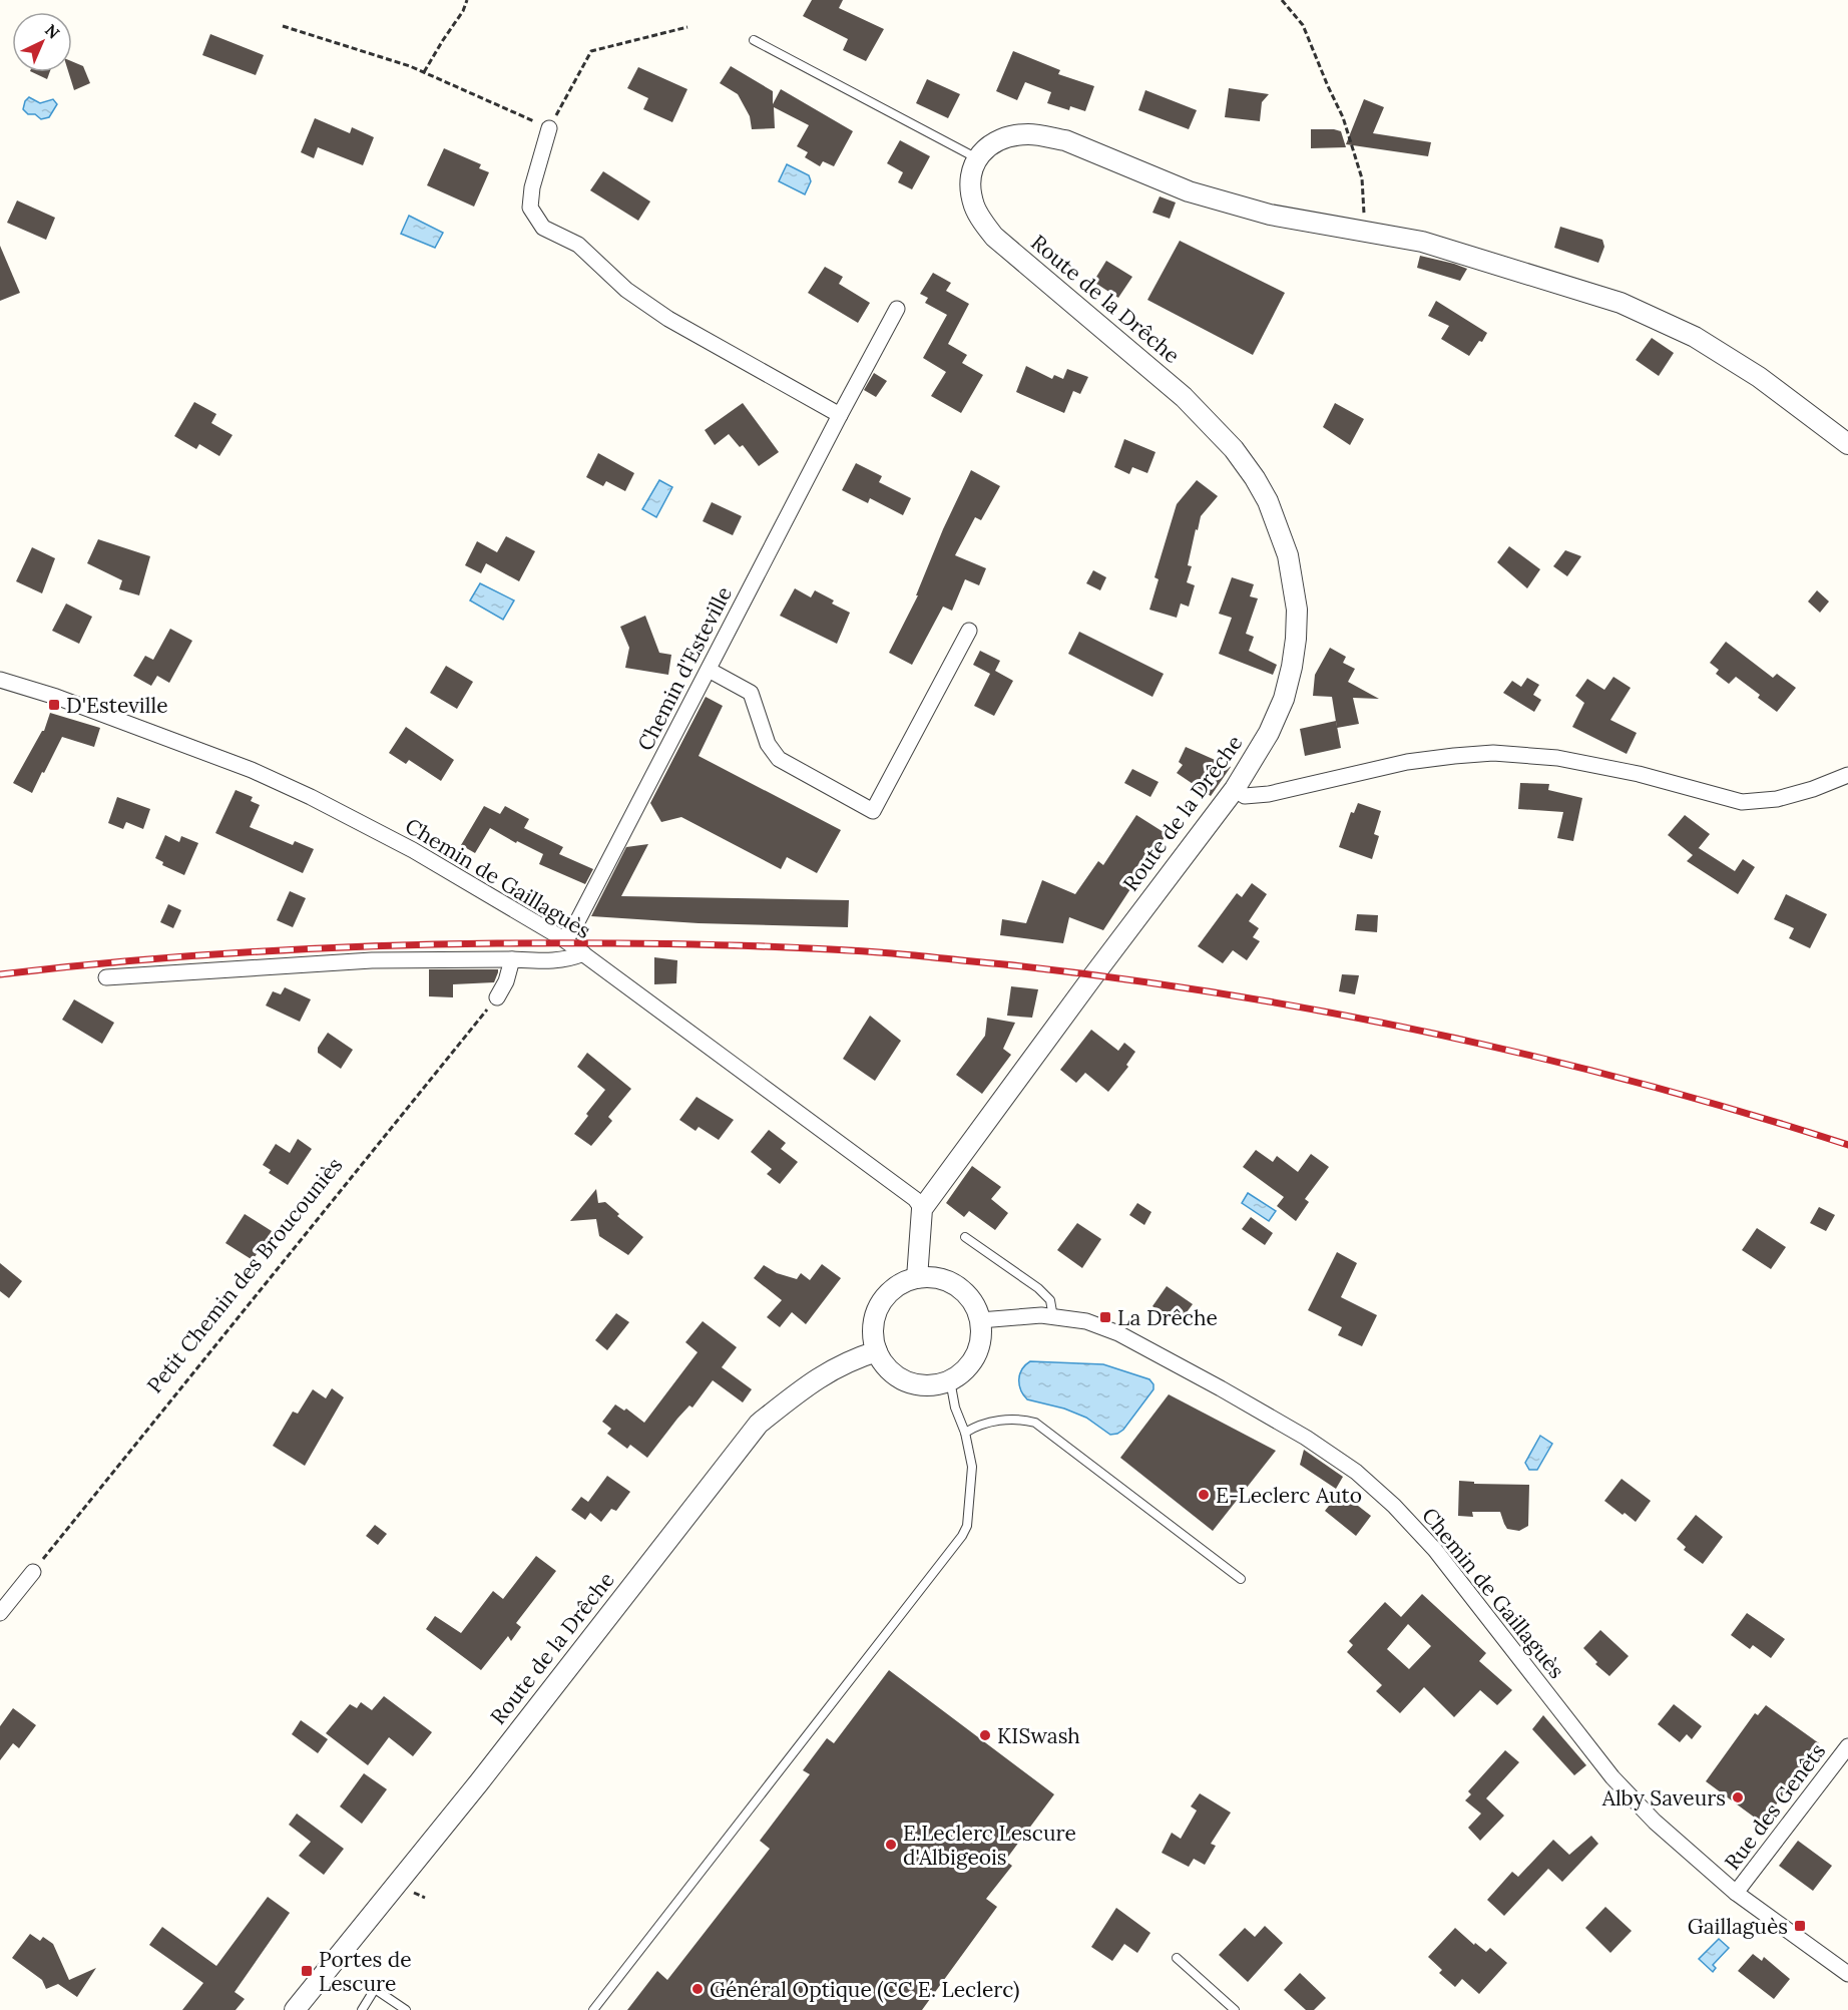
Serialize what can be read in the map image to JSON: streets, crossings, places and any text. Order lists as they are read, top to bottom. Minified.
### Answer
{"streets":{"street":["Route de la Drêche","Chemin d'Esteville","Chemin de Gaillaguès","Rue des Genêts"],"path":["Petit Chemin des Broucouniès"]},"crossings":[["Route de la Drêche","Chemin de Gaillaguès"],["Chemin d'Esteville","Chemin de Gaillaguès"],["Chemin de Gaillaguès","Rue des Genêts"]],"places":{"transit":["D'Esteville","La Drêche","Gaillaguès","Portes de Lescure"],"other":["E-Leclerc Auto","KISwash","Alby Saveurs","E.Leclerc Lescure d'Albigeois","Général Optique (CC E. Leclerc)"]},"north":"top right"}
